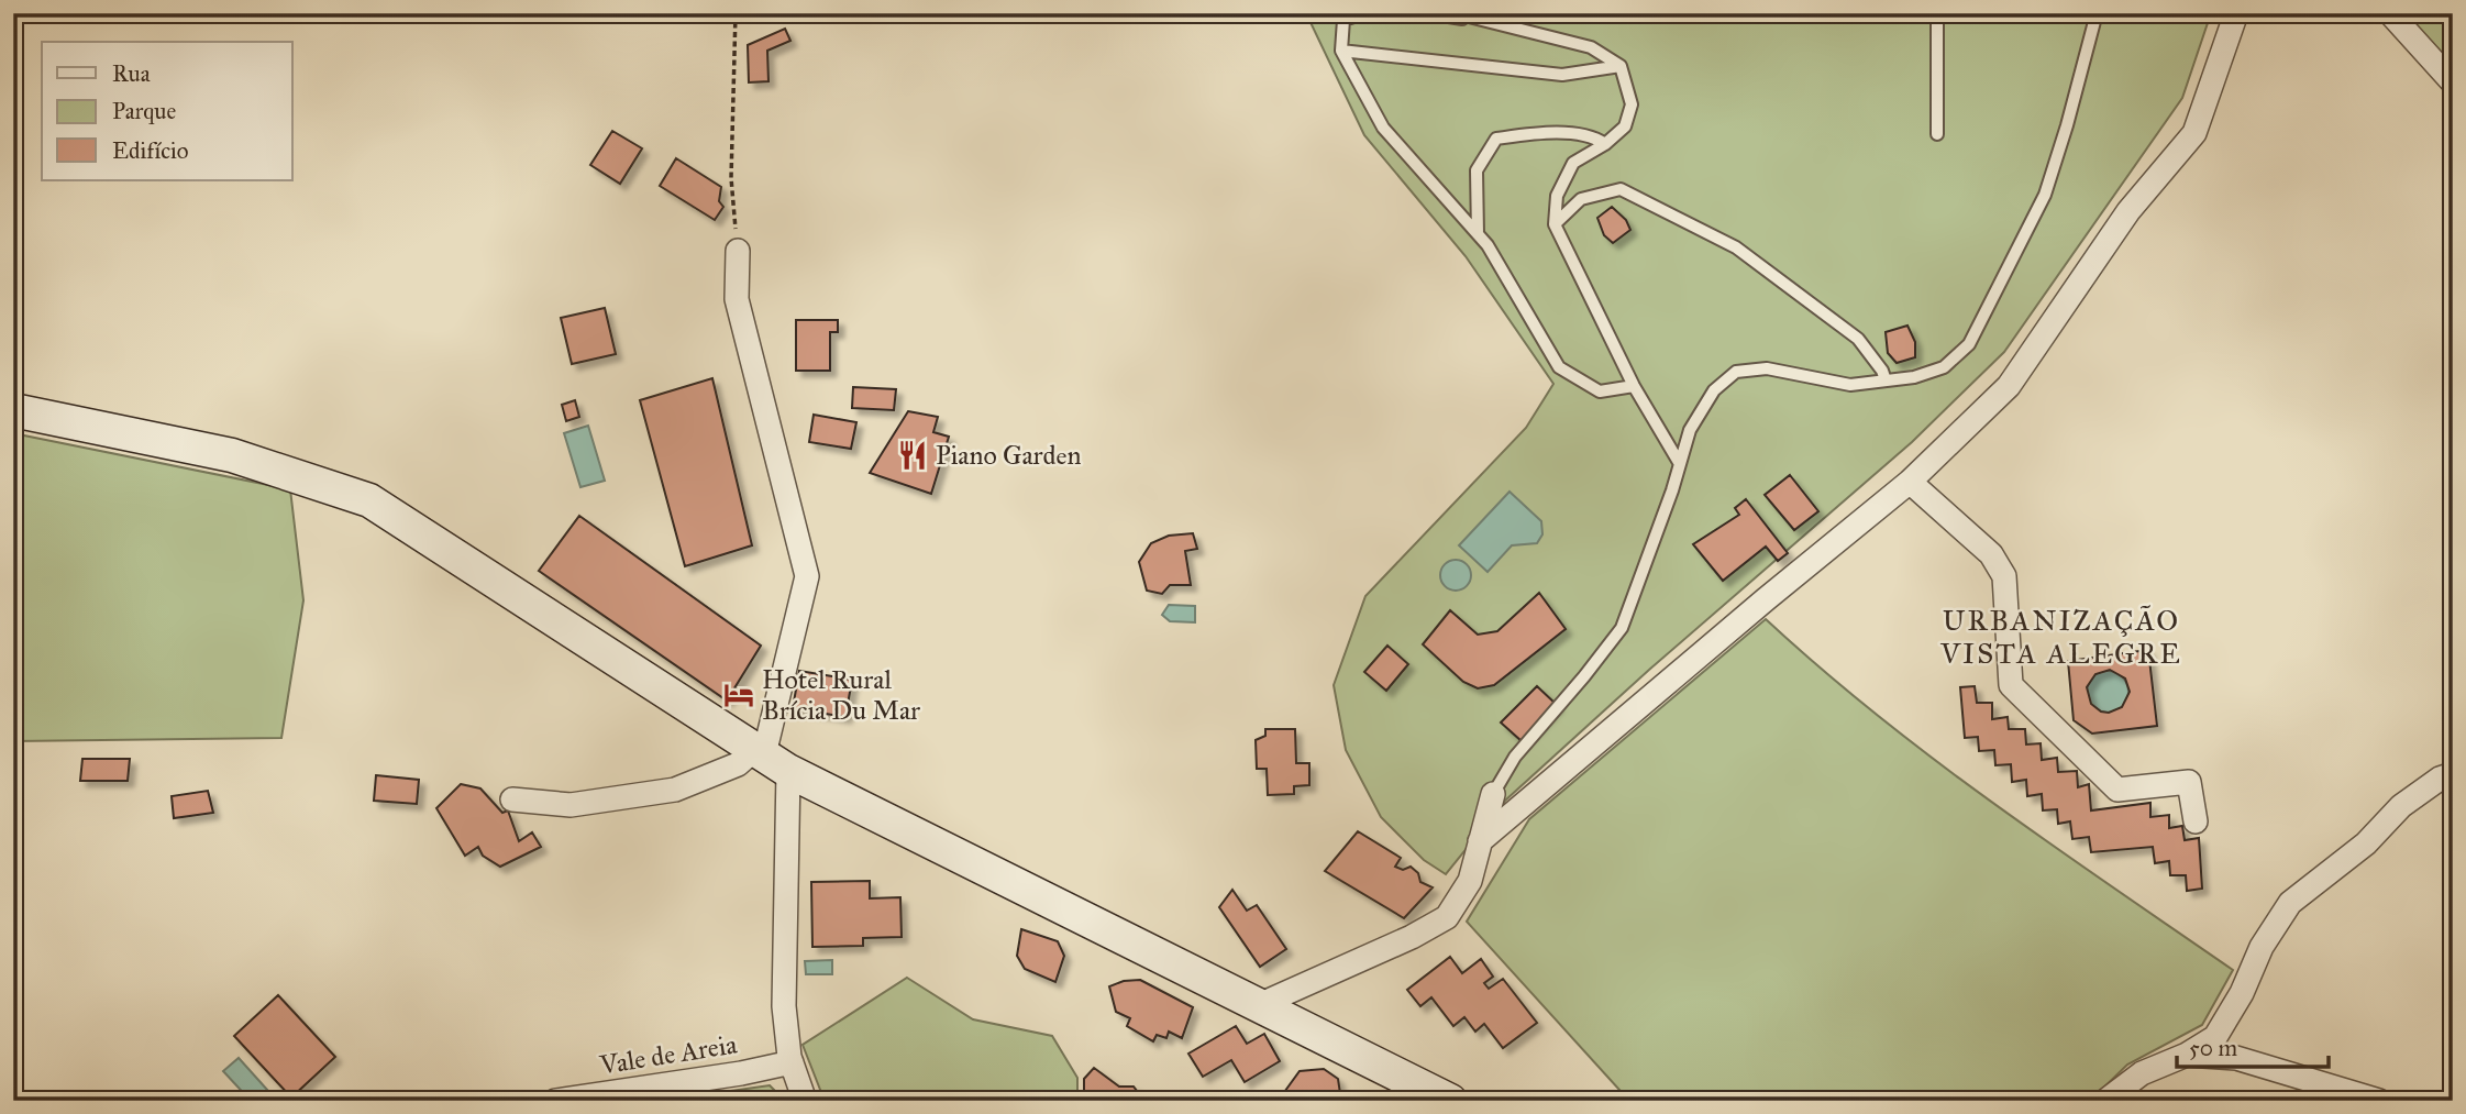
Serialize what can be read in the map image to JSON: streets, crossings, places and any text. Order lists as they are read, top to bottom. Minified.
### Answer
{"streets":{"street":["Vale de Areia"]},"districts":["URBANIZAÇÃO VISTA ALEGRE"],"places":{"restaurant":["Piano Garden"],"hotel":["Hotel Rural Brícia Du Mar"]},"legend":["Rua","Parque","Edifício"],"scale_bar":"50 m"}
